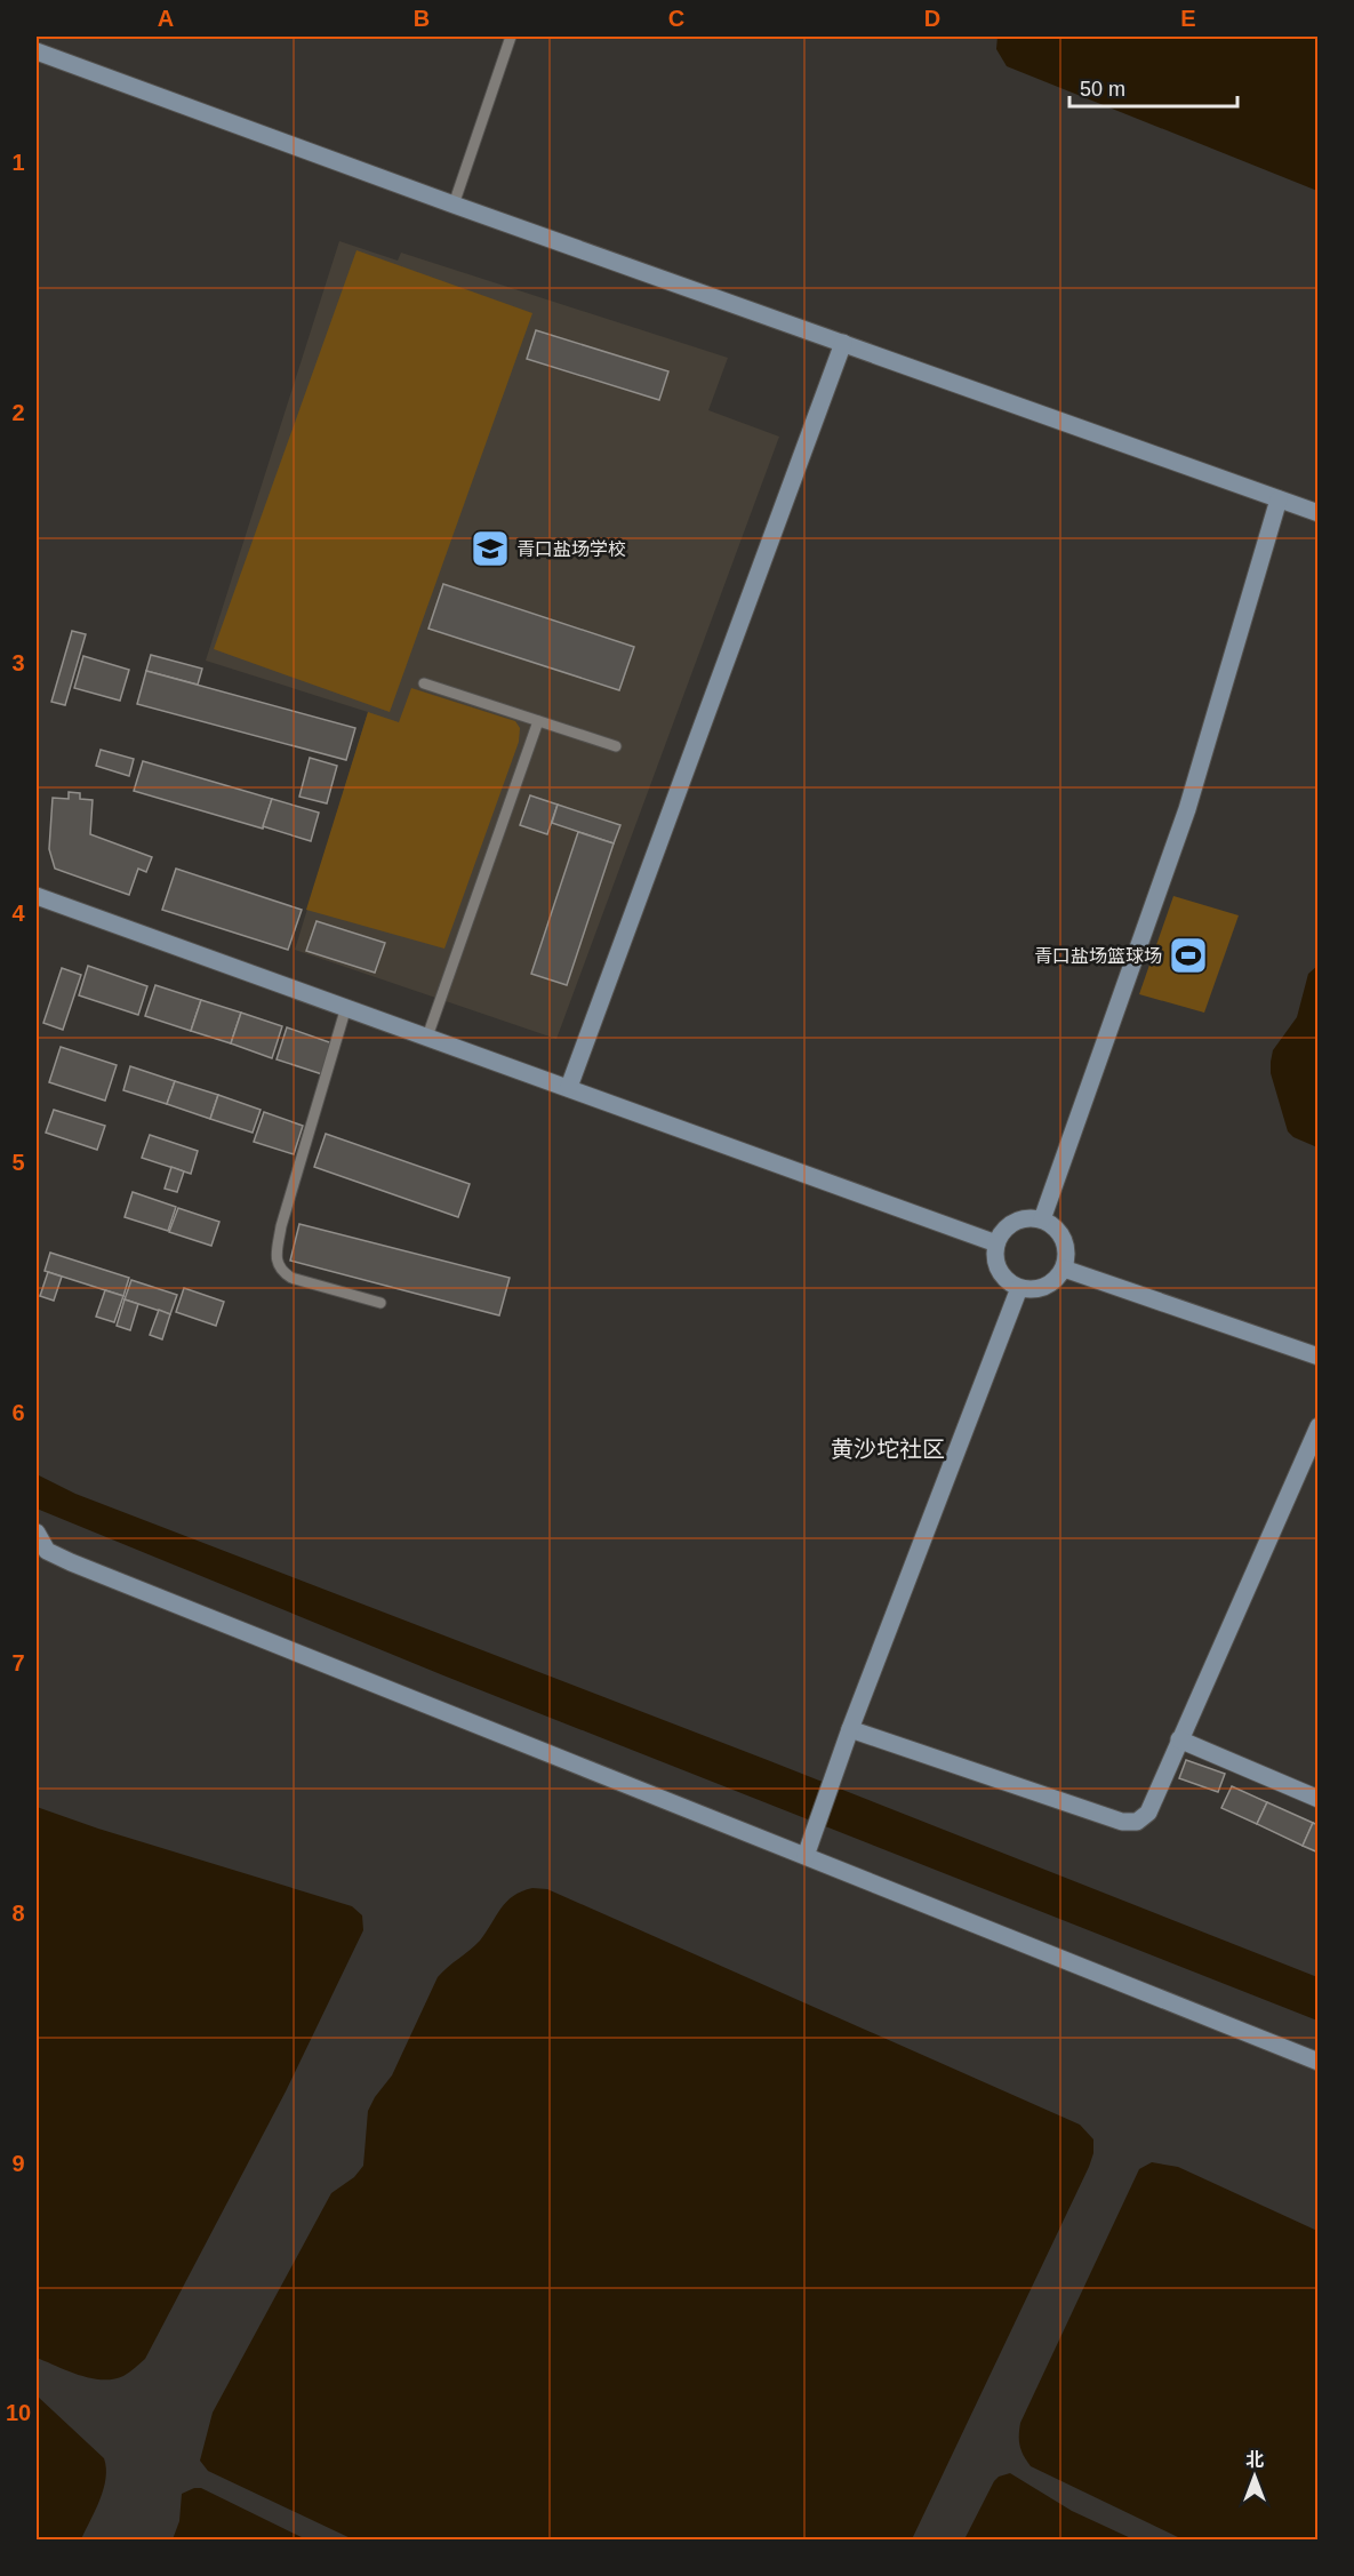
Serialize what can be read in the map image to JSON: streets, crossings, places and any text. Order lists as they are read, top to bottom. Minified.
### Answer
{"districts":["黄沙坨社区"],"places":{"school or university":["青口盐场学校"],"sports":["青口盐场篮球场"]},"scale_bar":"50 m","north":"top","grid":{"columns":["A","B","C","D","E"],"rows":["1","2","3","4","5","6","7","8","9","10"]}}
